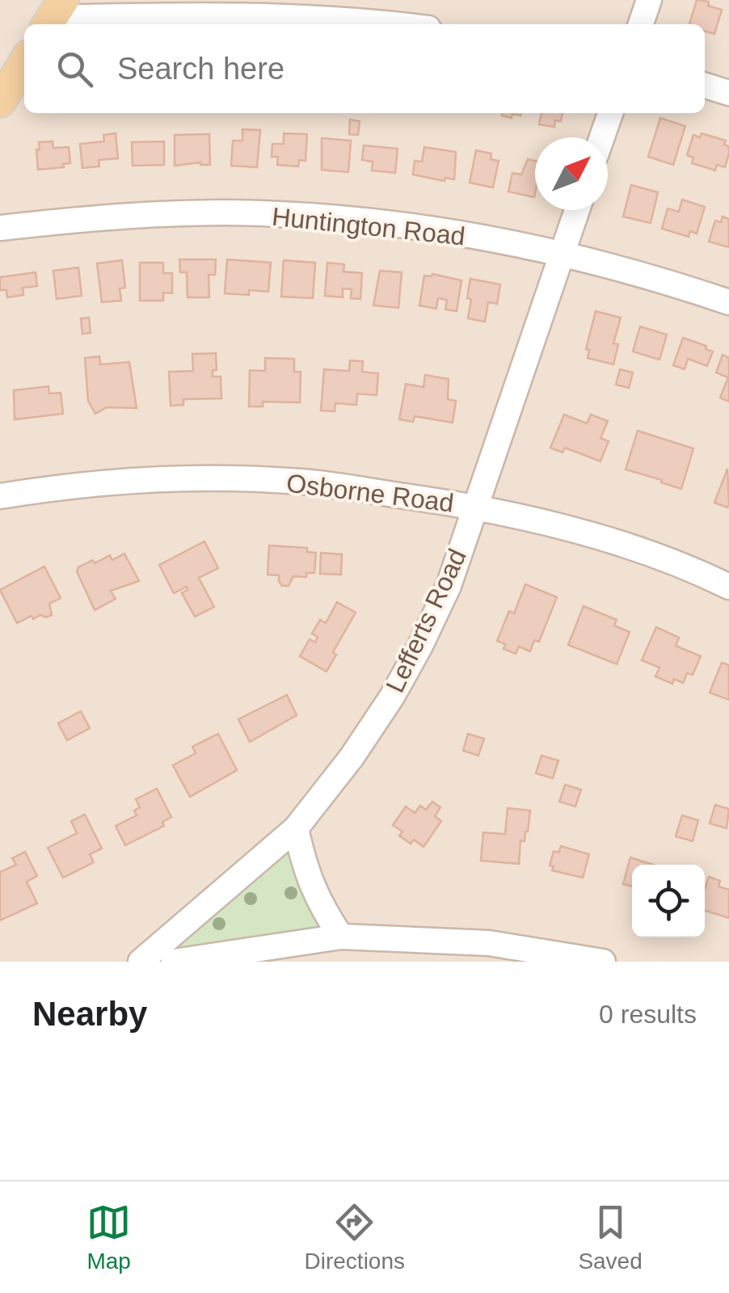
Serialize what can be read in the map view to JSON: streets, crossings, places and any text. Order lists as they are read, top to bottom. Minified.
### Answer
{"streets":{"street":["Huntington Road","Osborne Road","Lefferts Road"]},"crossings":[["Huntington Road","Lefferts Road"],["Osborne Road","Lefferts Road"]],"north":"top right","page":{"search":"Search here","heading":["Nearby","0 results"],"nav":["Map","Directions","Saved"]}}
